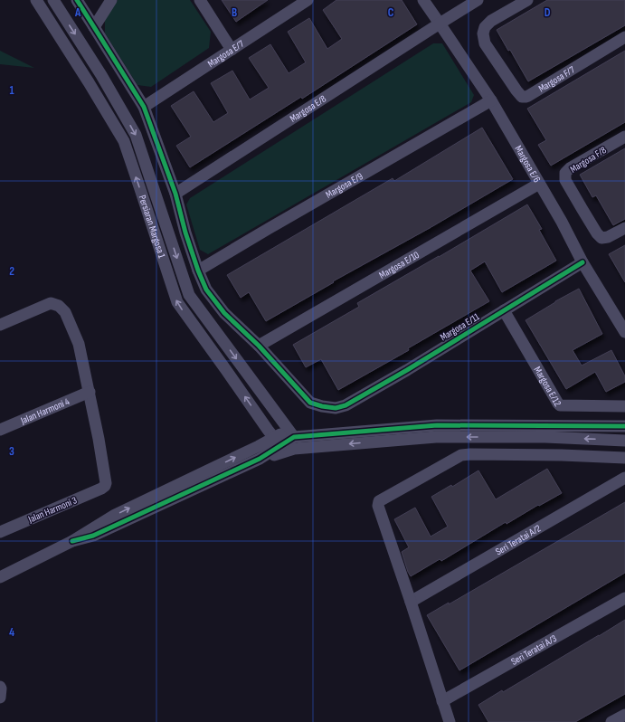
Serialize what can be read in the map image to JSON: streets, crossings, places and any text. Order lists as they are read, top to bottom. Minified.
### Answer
{"streets":{"street":["Margosa E/7","Margosa F/7","Margosa E/8","Margosa F/8","Margosa E/6","Margosa E/9","Persiaran Margosa 1","Margosa E/10","Margosa E/11","Margosa E/12","Jalan Harmoni 4","Jalan Harmoni 3","Seri Teratai A/2","Seri Teratai A/3"]},"crossings":[["Margosa E/8","Margosa E/6"],["Margosa E/6","Margosa E/9"],["Margosa E/6","Margosa E/10"],["Margosa E/6","Margosa E/11"],["Margosa E/10","Margosa E/11"],["Margosa E/11","Margosa E/12"],["Jalan Harmoni 4","Jalan Harmoni 3"]],"grid":{"columns":["A","B","C","D"],"rows":["1","2","3","4"]}}
